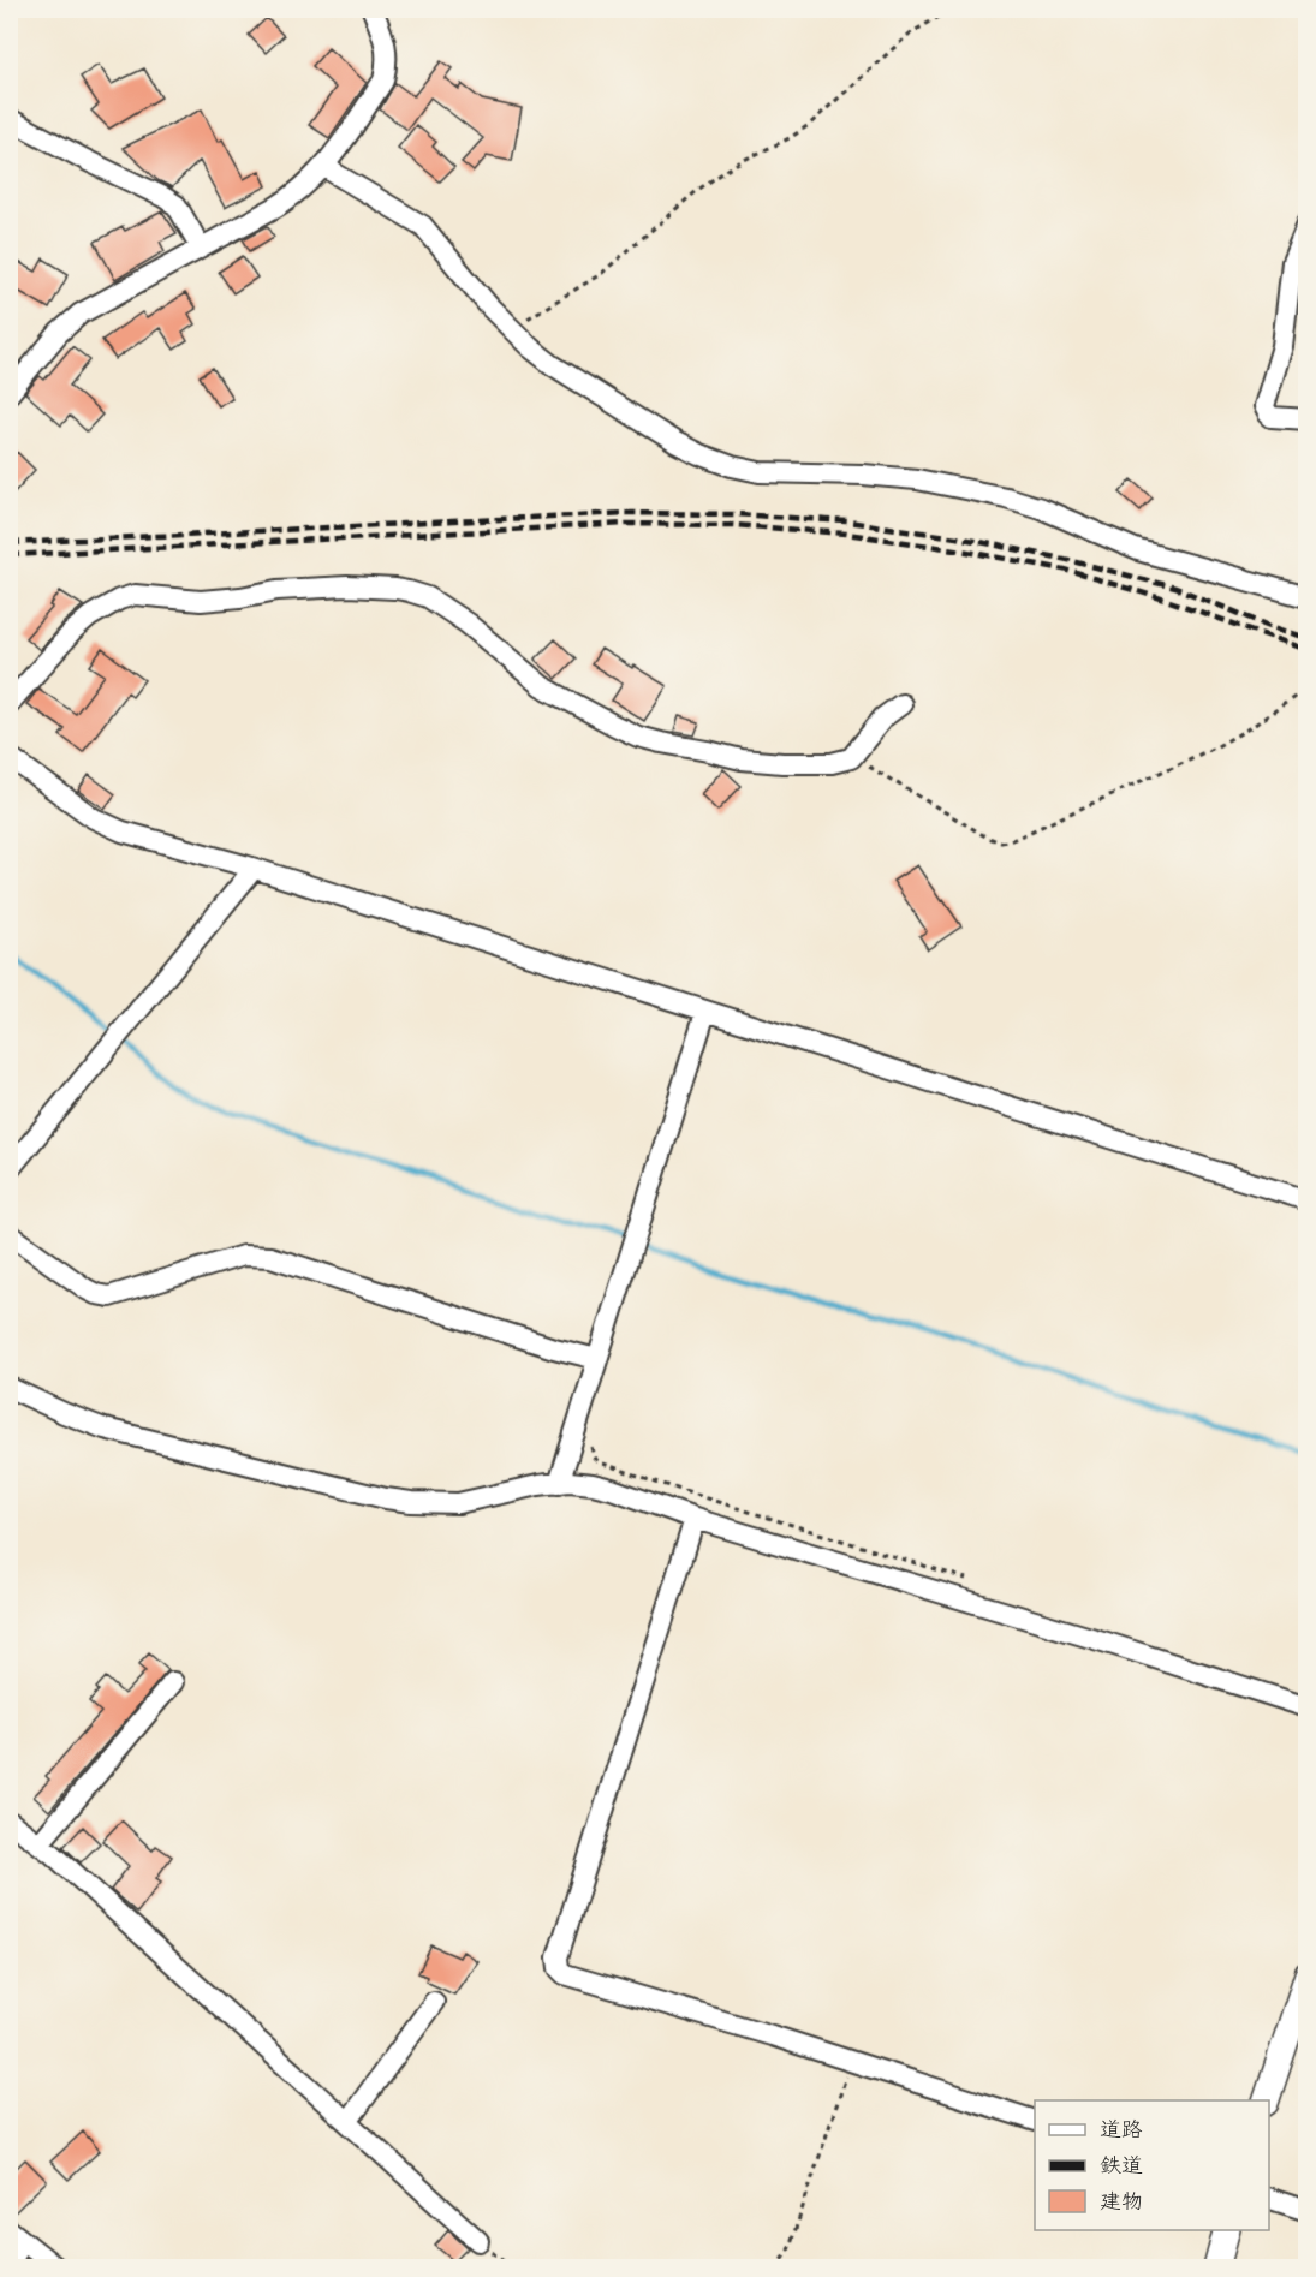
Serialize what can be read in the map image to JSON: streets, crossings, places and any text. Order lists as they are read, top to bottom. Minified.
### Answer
{"legend":["道路","鉄道","建物"]}
